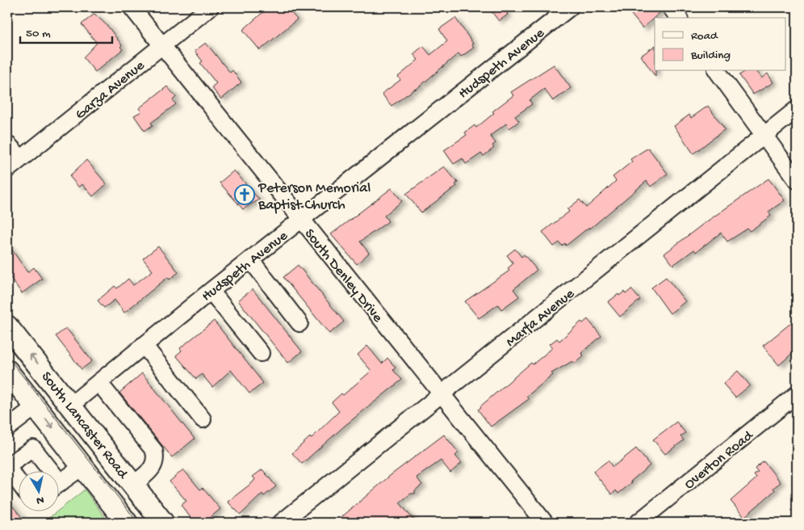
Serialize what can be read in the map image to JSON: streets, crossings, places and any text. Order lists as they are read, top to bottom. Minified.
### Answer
{"streets":{"main road":["South Lancaster Road"],"street":["Hudspeth Avenue","Garza Avenue","South Denley Drive","Marfa Avenue","Overton Road"]},"crossings":[["Hudspeth Avenue","South Denley Drive"],["Hudspeth Avenue","South Lancaster Road"],["Garza Avenue","South Denley Drive"],["South Denley Drive","Marfa Avenue"]],"places":{"church":["Peterson Memorial Baptist Church"]},"legend":["Road","Building"],"scale_bar":"50 m","north":"bottom"}
